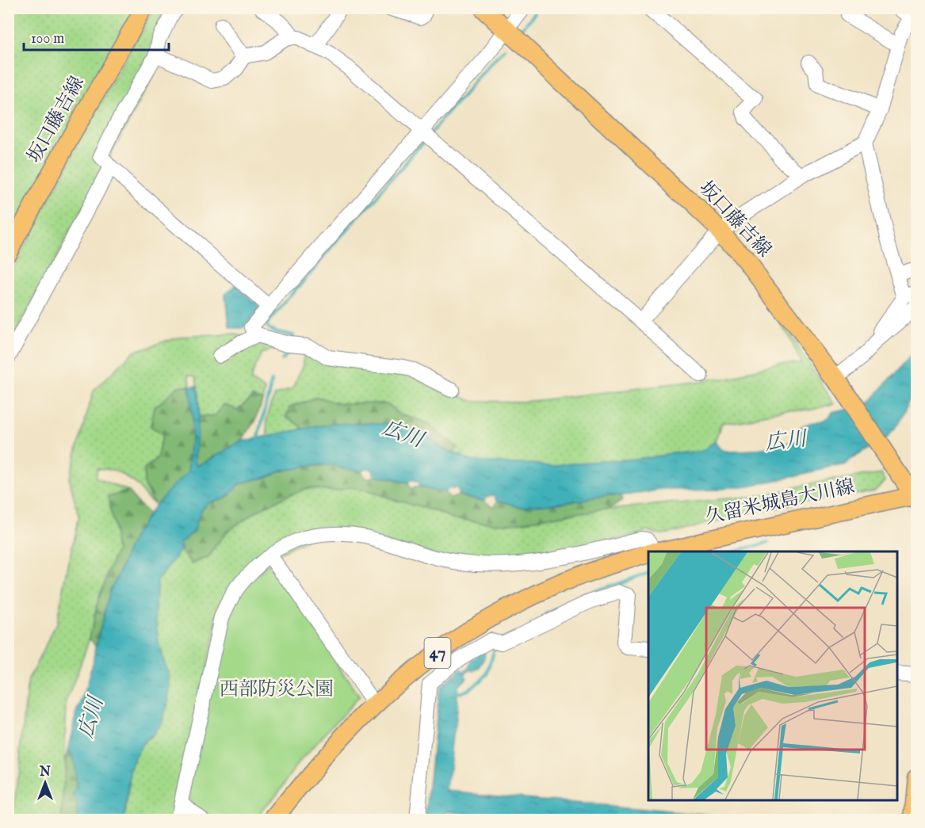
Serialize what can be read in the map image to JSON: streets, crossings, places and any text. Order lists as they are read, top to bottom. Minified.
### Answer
{"streets":{"main road":["坂口藤吉線","久留米城島大川線","47"]},"crossings":[["坂口藤吉線","久留米城島大川線"]],"water":["広川"],"parks":["西部防災公園"],"scale_bar":"100 m","north":"top"}
